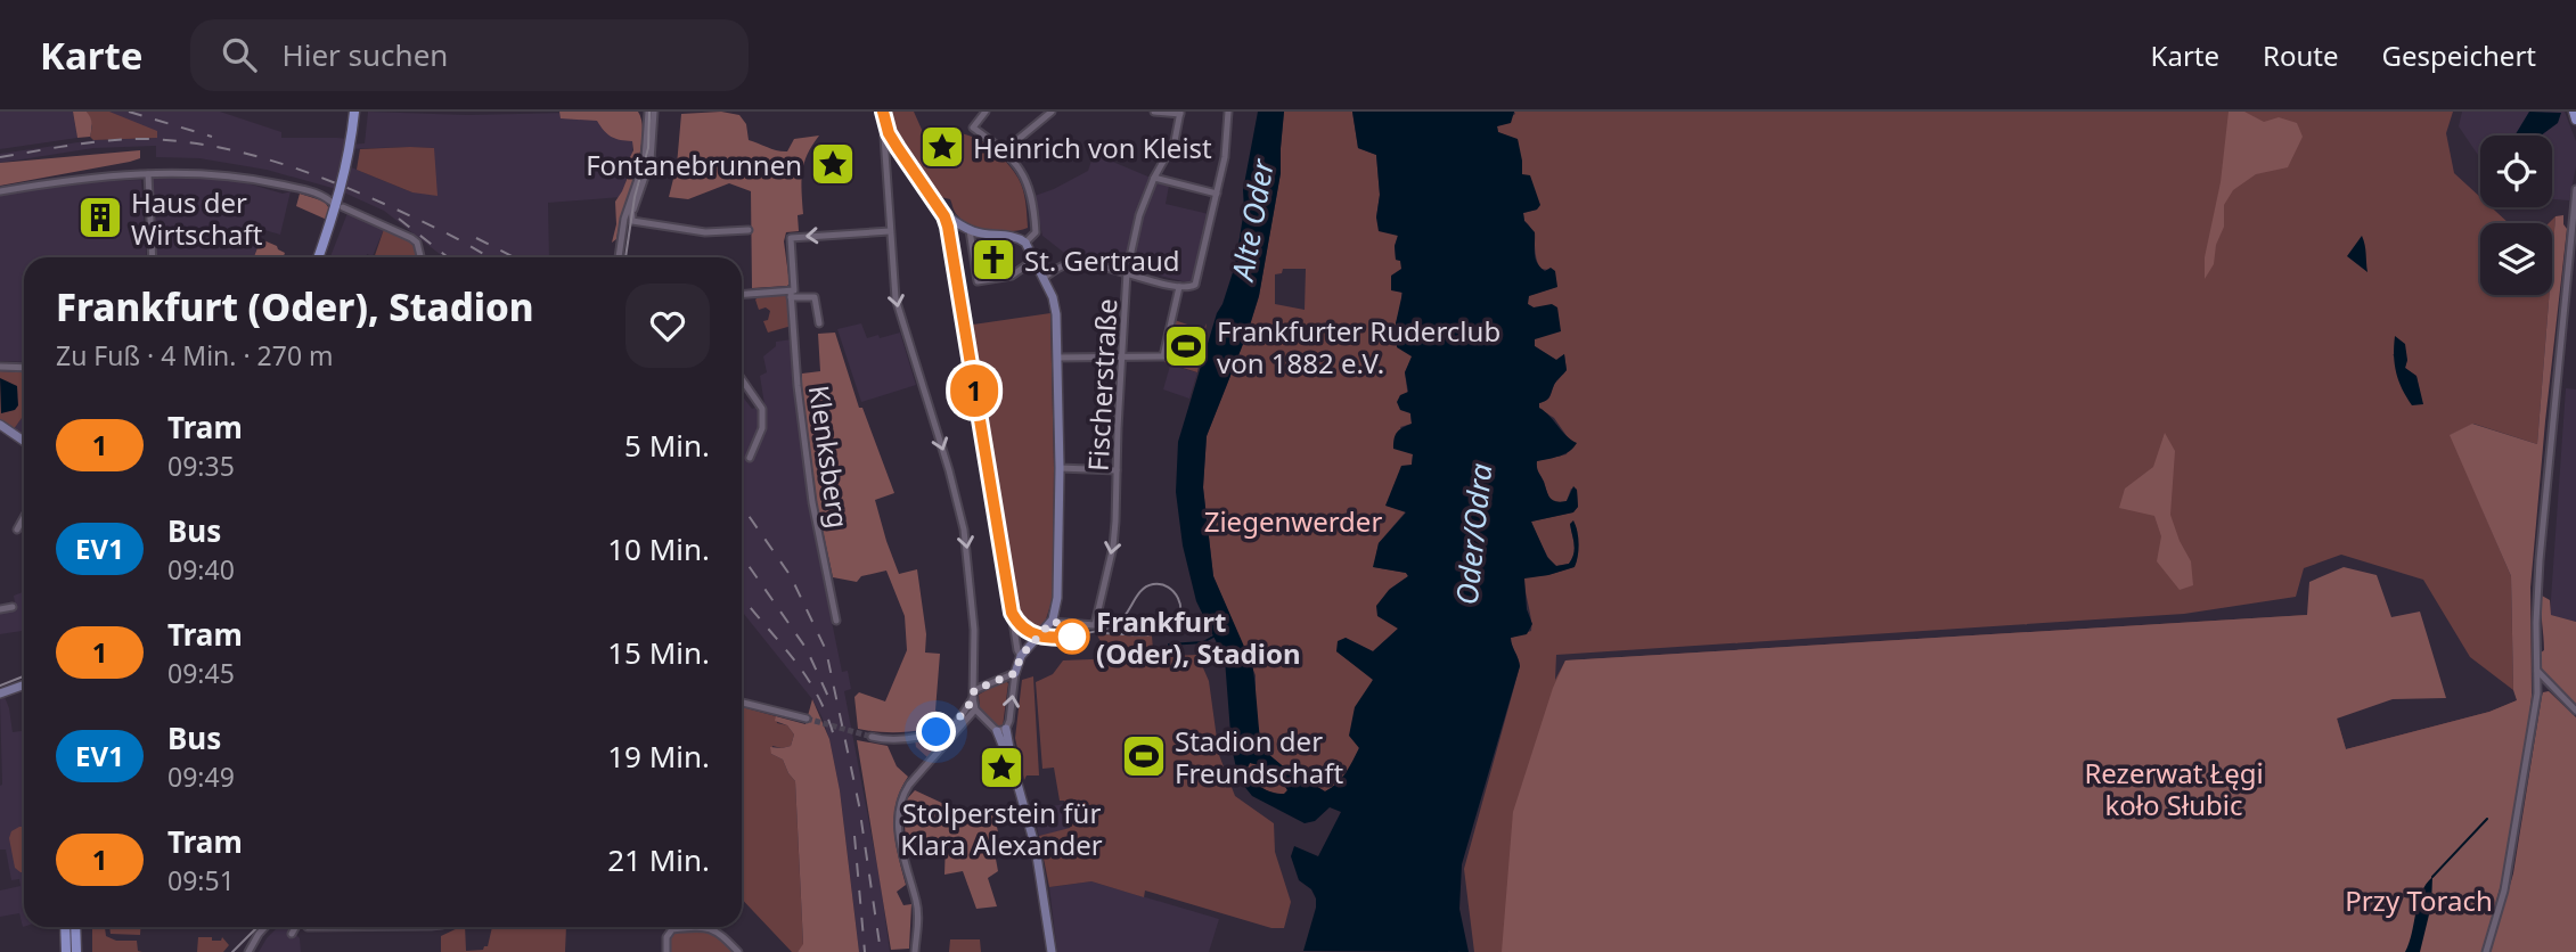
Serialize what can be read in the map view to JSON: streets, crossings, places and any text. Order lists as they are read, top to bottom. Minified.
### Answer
{"streets":{"street":["Fischerstraße","Klenksberg"]},"water":["Alte Oder","Oder/Odra"],"parks":["Ziegenwerder","Rezerwat Łęgi koło Słubic","Przy Torach"],"places":{"place":["Heinrich von Kleist","Fontanebrunnen","Stolperstein für Klara Alexander"],"building":["Haus der Wirtschaft"],"church":["St. Gertraud"],"sports":["Frankfurter Ruderclub von 1882 e.V.","Stadion der Freundschaft"],"other":["Frankfurt (Oder), Stadion"]},"lines":["tram line 1"],"page":{"header":"Karte","search":"Hier suchen","nav":["Karte","Route","Gespeichert"],"on_map":"1","heading":["Frankfurt (Oder), Stadion","Zu Fuß · 4 Min. · 270 m"],"list":[{"mark":"1","name":"Tram","note":"09:35","value":"5 Min."},{"mark":"EV1","name":"Bus","note":"09:40","value":"10 Min."},{"mark":"1","name":"Tram","note":"09:45","value":"15 Min."},{"mark":"EV1","name":"Bus","note":"09:49","value":"19 Min."},{"mark":"1","name":"Tram","note":"09:51","value":"21 Min."}]}}
